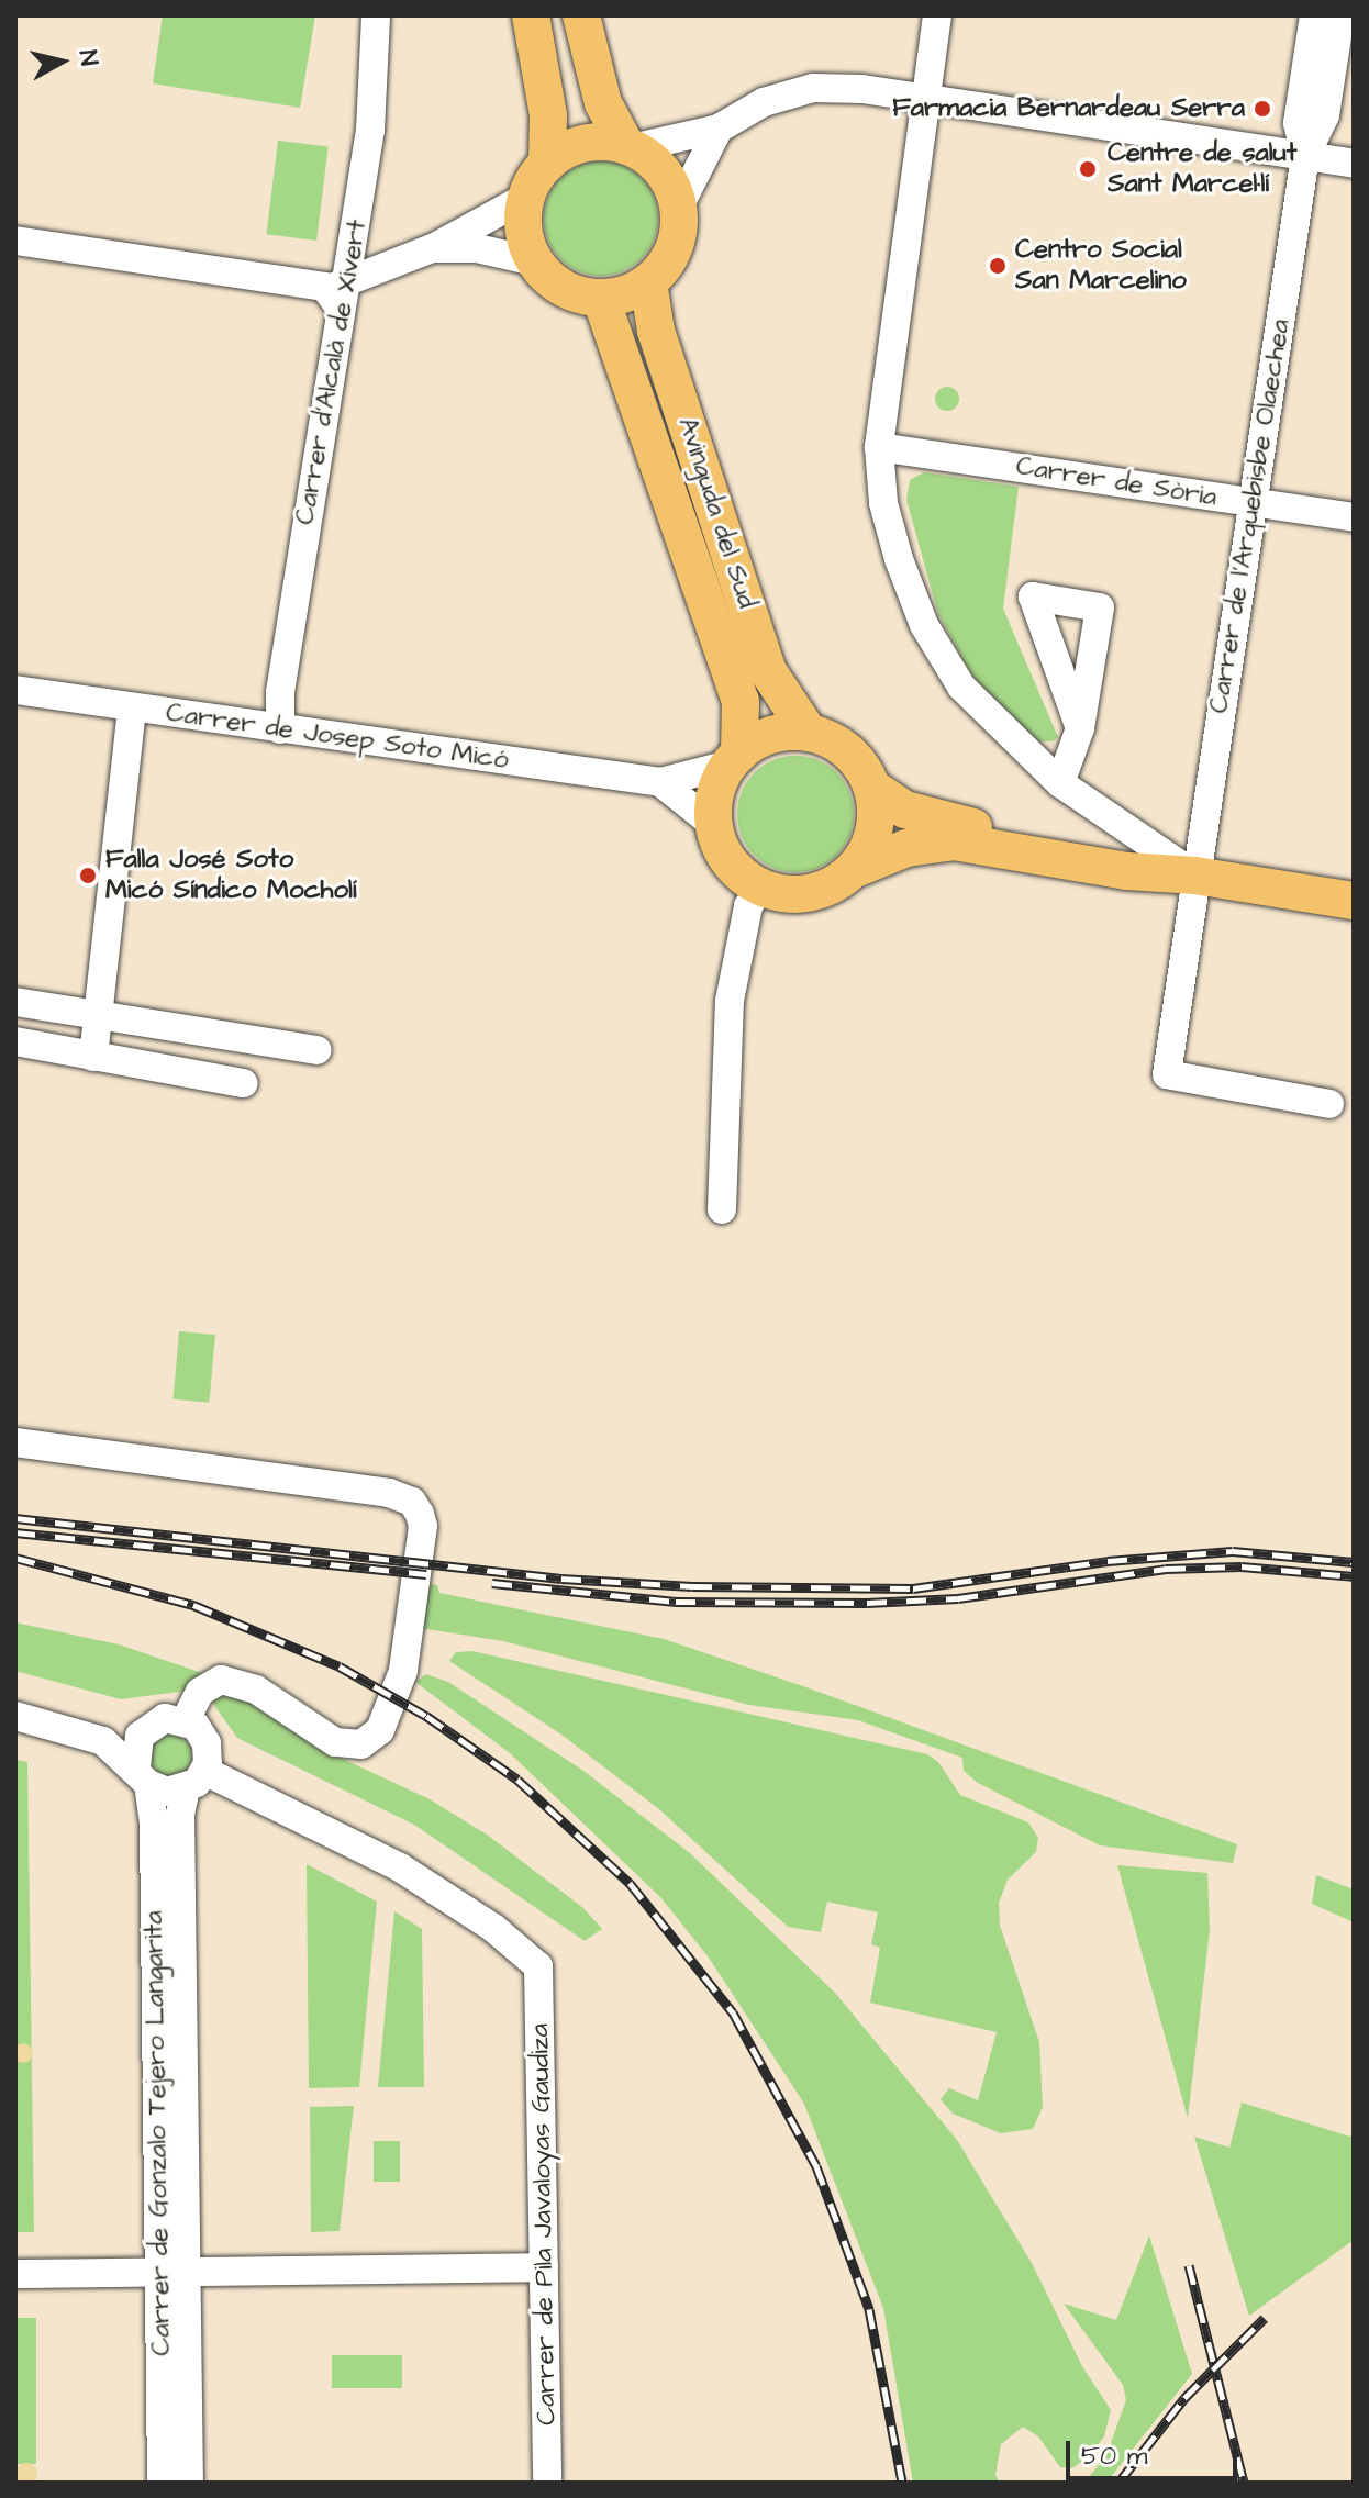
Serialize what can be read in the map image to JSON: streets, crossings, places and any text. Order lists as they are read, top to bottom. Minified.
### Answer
{"streets":{"main road":["Avinguda del Sud"],"street":["Carrer d'Alcalà de Xivert","Carrer de Sòria","Carrer de l'Arquebisbe Olaechea","Carrer de Josep Soto Micó","Carrer de Gonzalo Tejero Langarita","Carrer de Pila Javaloyas Gaudiza"]},"crossings":[["Carrer d'Alcalà de Xivert","Carrer de Josep Soto Micó"],["Carrer de Sòria","Carrer de l'Arquebisbe Olaechea"],["Avinguda del Sud","Carrer de Josep Soto Micó"],["Carrer de Gonzalo Tejero Langarita","Carrer de Pila Javaloyas Gaudiza"]],"places":["Farmacia Bernardeau Serra","Centre de salut Sant Marcel·lí","Centro Social San Marcelino","Falla José Soto Micó Síndico Mocholí"],"scale_bar":"50 m","north":"right"}
